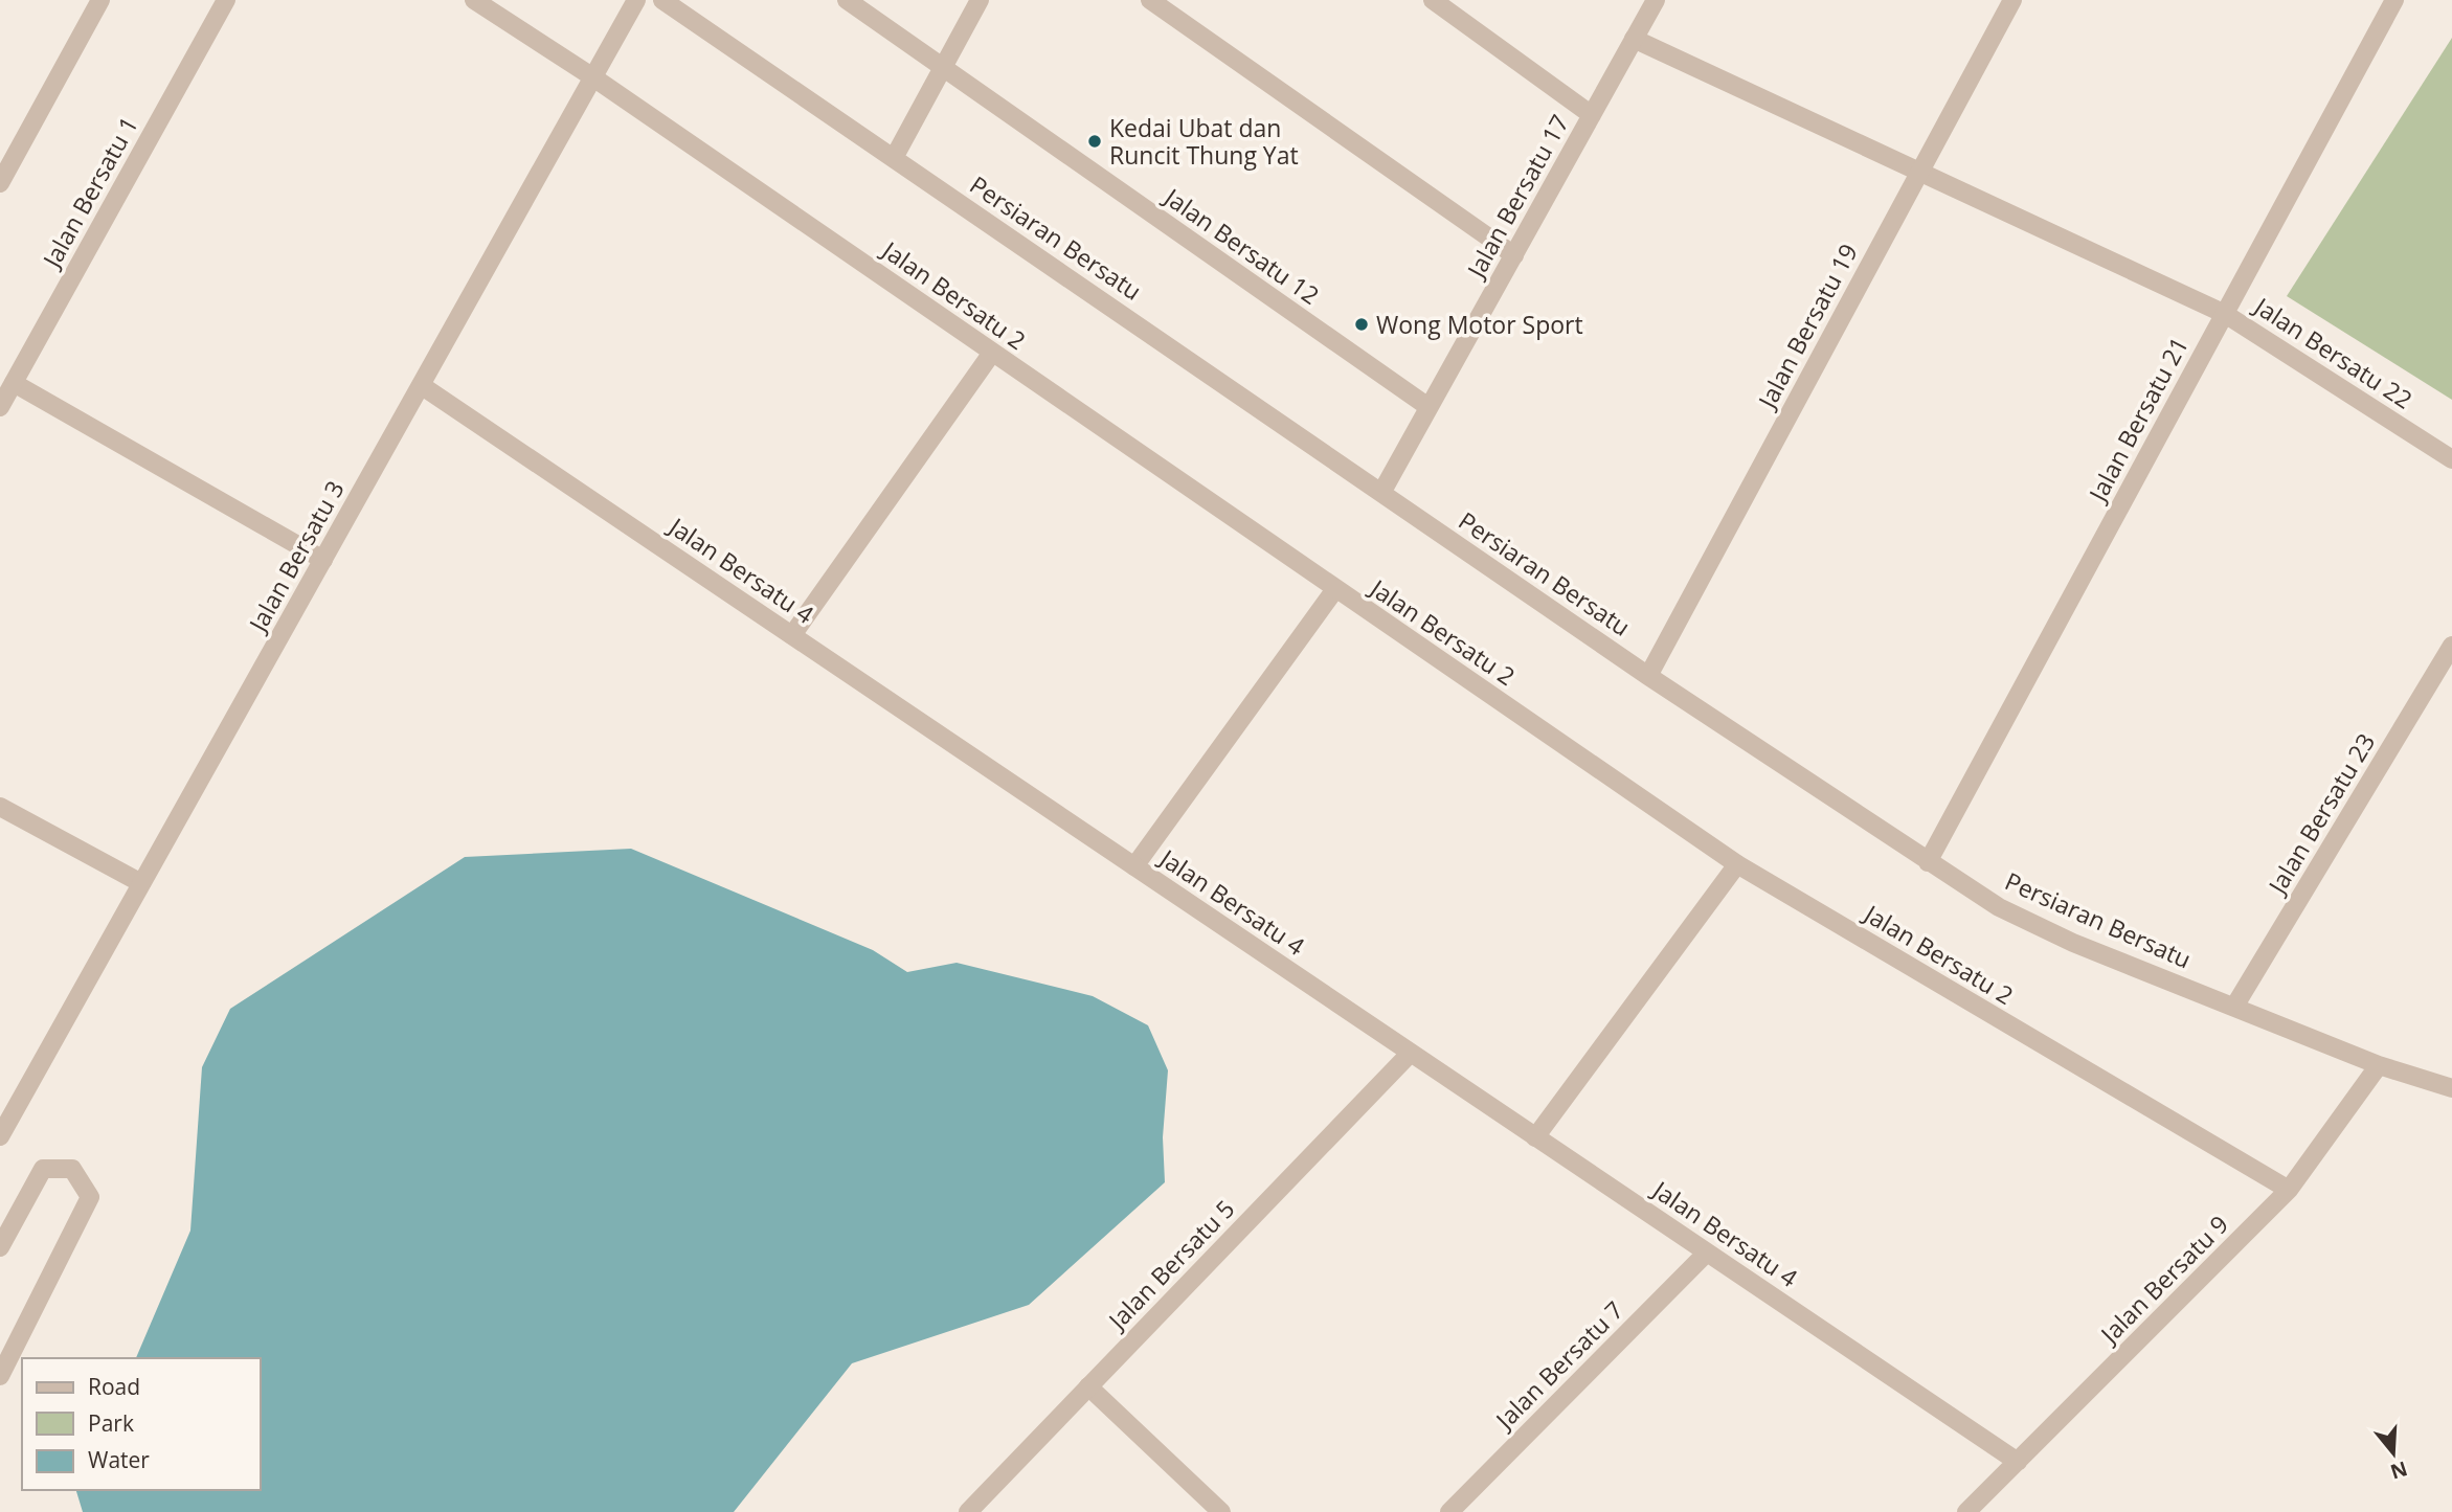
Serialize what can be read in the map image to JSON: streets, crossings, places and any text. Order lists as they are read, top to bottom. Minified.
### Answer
{"streets":{"street":["Jalan Bersatu 1","Jalan Bersatu 17","Persiaran Bersatu","Jalan Bersatu 12","Jalan Bersatu 2","Jalan Bersatu 19","Jalan Bersatu 22","Jalan Bersatu 21","Jalan Bersatu 3","Jalan Bersatu 4","Jalan Bersatu 23","Jalan Bersatu 5","Jalan Bersatu 9","Jalan Bersatu 7"]},"crossings":[["Jalan Bersatu 17","Persiaran Bersatu"],["Jalan Bersatu 17","Jalan Bersatu 12"],["Jalan Bersatu 17","Jalan Bersatu 22"],["Persiaran Bersatu","Jalan Bersatu 19"],["Persiaran Bersatu","Jalan Bersatu 21"],["Persiaran Bersatu","Jalan Bersatu 23"],["Persiaran Bersatu","Jalan Bersatu 9"],["Jalan Bersatu 2","Jalan Bersatu 3"],["Jalan Bersatu 2","Jalan Bersatu 9"],["Jalan Bersatu 19","Jalan Bersatu 22"],["Jalan Bersatu 22","Jalan Bersatu 21"],["Jalan Bersatu 3","Jalan Bersatu 4"],["Jalan Bersatu 4","Jalan Bersatu 5"],["Jalan Bersatu 4","Jalan Bersatu 9"],["Jalan Bersatu 4","Jalan Bersatu 7"]],"places":["Kedai Ubat dan Runcit Thung Yat","Wong Motor Sport"],"legend":["Road","Park","Water"],"north":"bottom"}
